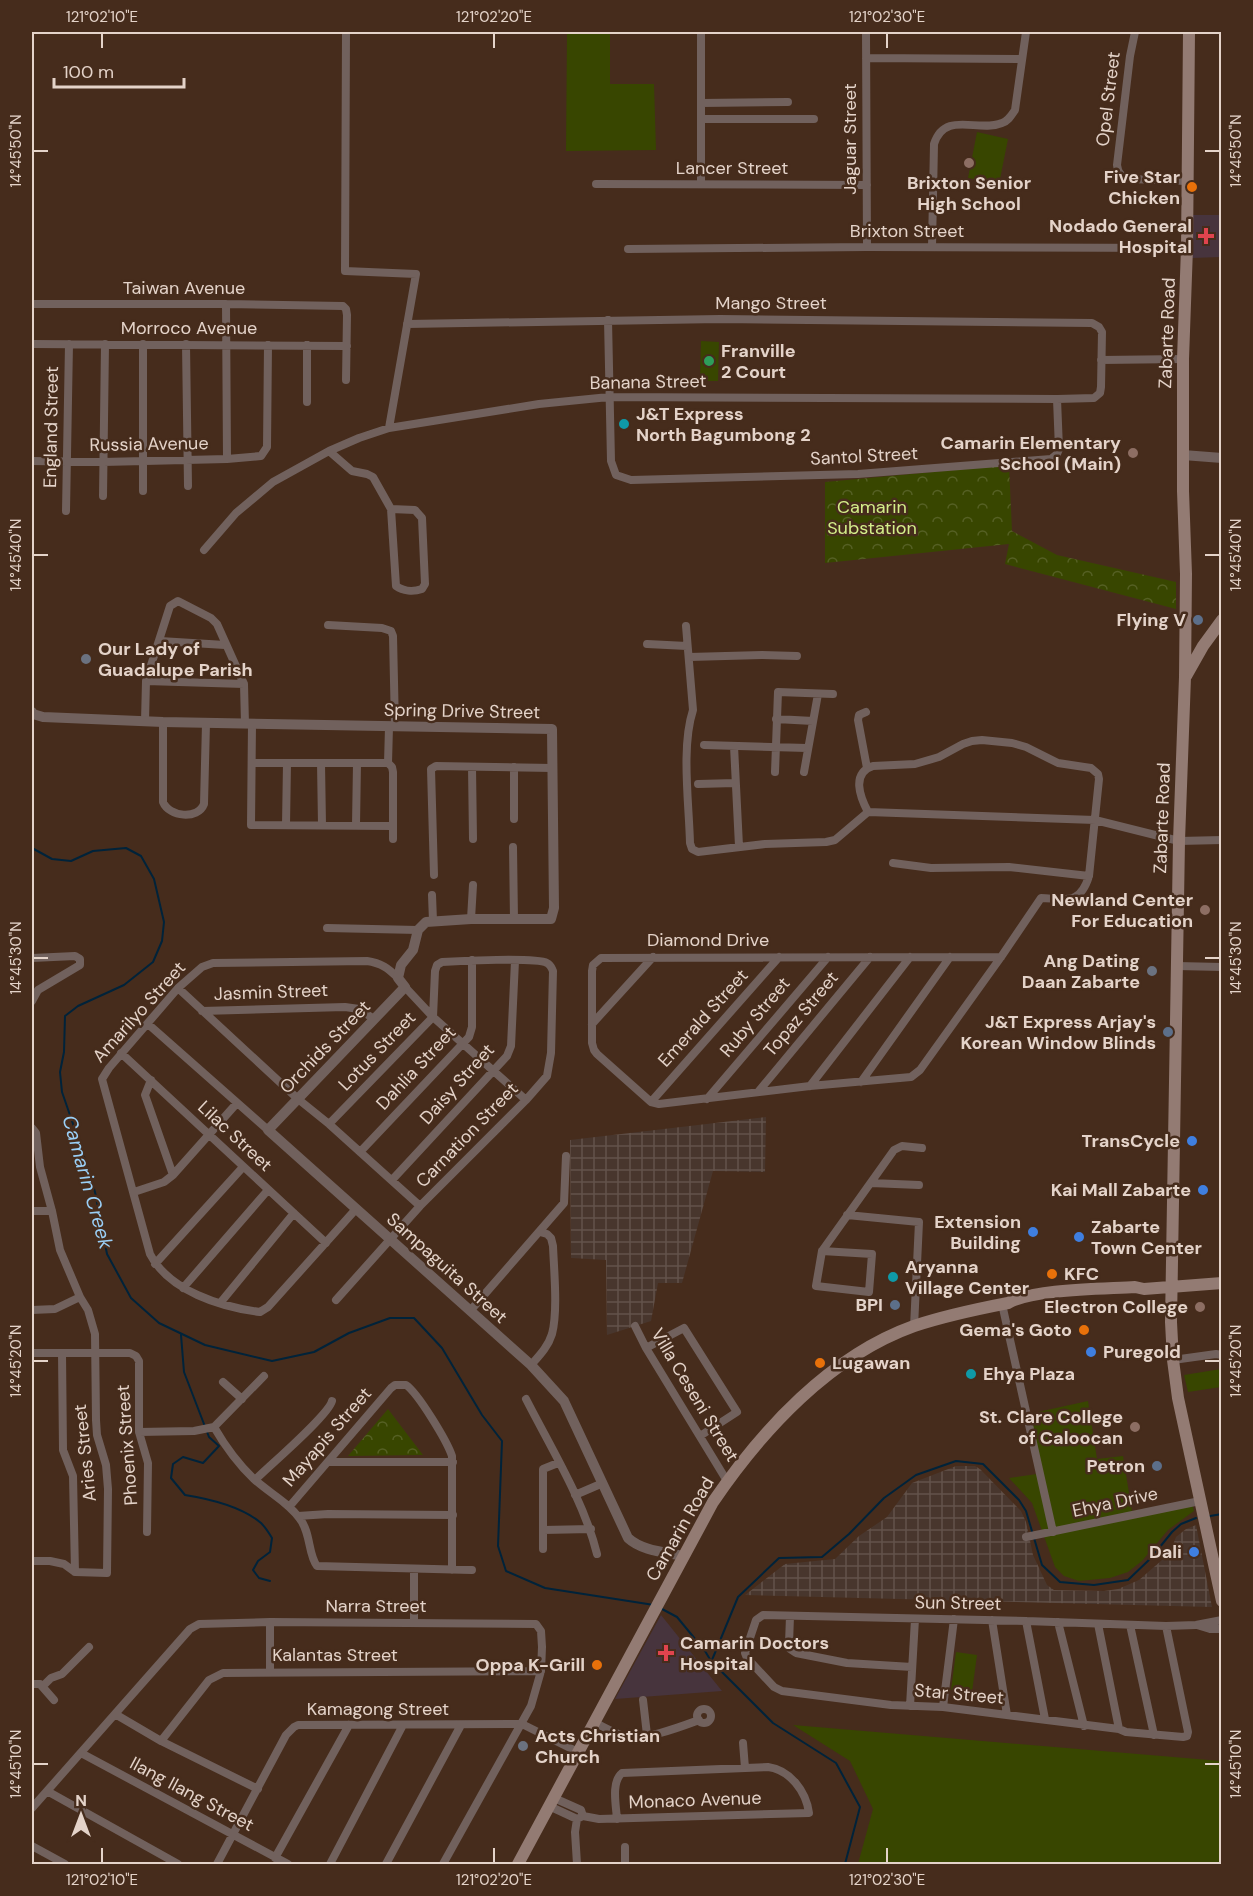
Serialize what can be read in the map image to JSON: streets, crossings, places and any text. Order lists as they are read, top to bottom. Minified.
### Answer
{"streets":{"main road":["Zabarte Road","Camarin Road"],"street":["Opel Street","Jaguar Street","Lancer Street","Brixton Street","Taiwan Avenue","Mango Street","Morroco Avenue","Banana Street","England Street","Russia Avenue","Santol Street","Spring Drive Street","Diamond Drive","Jasmin Street","Amarilyo Street","Topaz Street","Ruby Street","Emerald Street","Orchids Street","Lotus Street","Dahlia Street","Daisy Street","Carnation Street","Lilac Street","Sampaguita Street","Villa Ceseni Street","Mayapis Street","Phoenix Street","Aries Street","Ehya Drive","Sun Street","Narra Street","Kalantas Street","Star Street","Kamagong Street","Ilang Ilang Street","Monaco Avenue"]},"crossings":[["Opel Street","Zabarte Road"],["Jaguar Street","Lancer Street"],["Jaguar Street","Brixton Street"],["Brixton Street","Zabarte Road"],["Taiwan Avenue","Morroco Avenue"],["Mango Street","Banana Street"],["Morroco Avenue","England Street"],["Morroco Avenue","Russia Avenue"],["Zabarte Road","Ehya Drive"],["Zabarte Road","Camarin Road"],["Banana Street","Santol Street"],["England Street","Russia Avenue"],["Diamond Drive","Topaz Street"],["Diamond Drive","Ruby Street"],["Diamond Drive","Emerald Street"],["Jasmin Street","Orchids Street"],["Amarilyo Street","Orchids Street"],["Amarilyo Street","Lotus Street"],["Amarilyo Street","Dahlia Street"],["Amarilyo Street","Daisy Street"],["Amarilyo Street","Carnation Street"],["Amarilyo Street","Lilac Street"],["Amarilyo Street","Sampaguita Street"],["Orchids Street","Sampaguita Street"],["Lotus Street","Dahlia Street"],["Daisy Street","Carnation Street"],["Carnation Street","Sampaguita Street"],["Sampaguita Street","Camarin Road"],["Villa Ceseni Street","Camarin Road"],["Phoenix Street","Aries Street"],["Ehya Drive","Camarin Road"],["Camarin Road","Kamagong Street"],["Camarin Road","Monaco Avenue"],["Sun Street","Star Street"],["Narra Street","Kalantas Street"],["Narra Street","Kamagong Street"],["Narra Street","Ilang Ilang Street"],["Kamagong Street","Ilang Ilang Street"]],"water":["Camarin Creek"],"parks":["Camarin Substation"],"places":{"other":["Brixton Senior High School","Five Star Chicken","Franville 2 Court","J&T Express North Bagumbong 2","Camarin Elementary School (Main)","Flying V","Our Lady of Guadalupe Parish","Newland Center For Education","Ang Dating Daan Zabarte","J&T Express Arjay's Korean Window Blinds","TransCycle","Kai Mall Zabarte","Extension Building","Zabarte Town Center","KFC","Aryanna Village Center","BPI","Electron College","Gema's Goto","Puregold","Lugawan","Ehya Plaza","St. Clare College of Caloocan","Petron","Dali","Oppa K-Grill","Acts Christian Church"],"health":["Nodado General Hospital","Camarin Doctors Hospital"]},"scale_bar":"100 m","north":"top","coordinates":["121°02'10\"E","121°02'20\"E","121°02'30\"E","14°45'50\"N","14°45'40\"N","14°45'30\"N","14°45'20\"N","14°45'10\"N"]}
